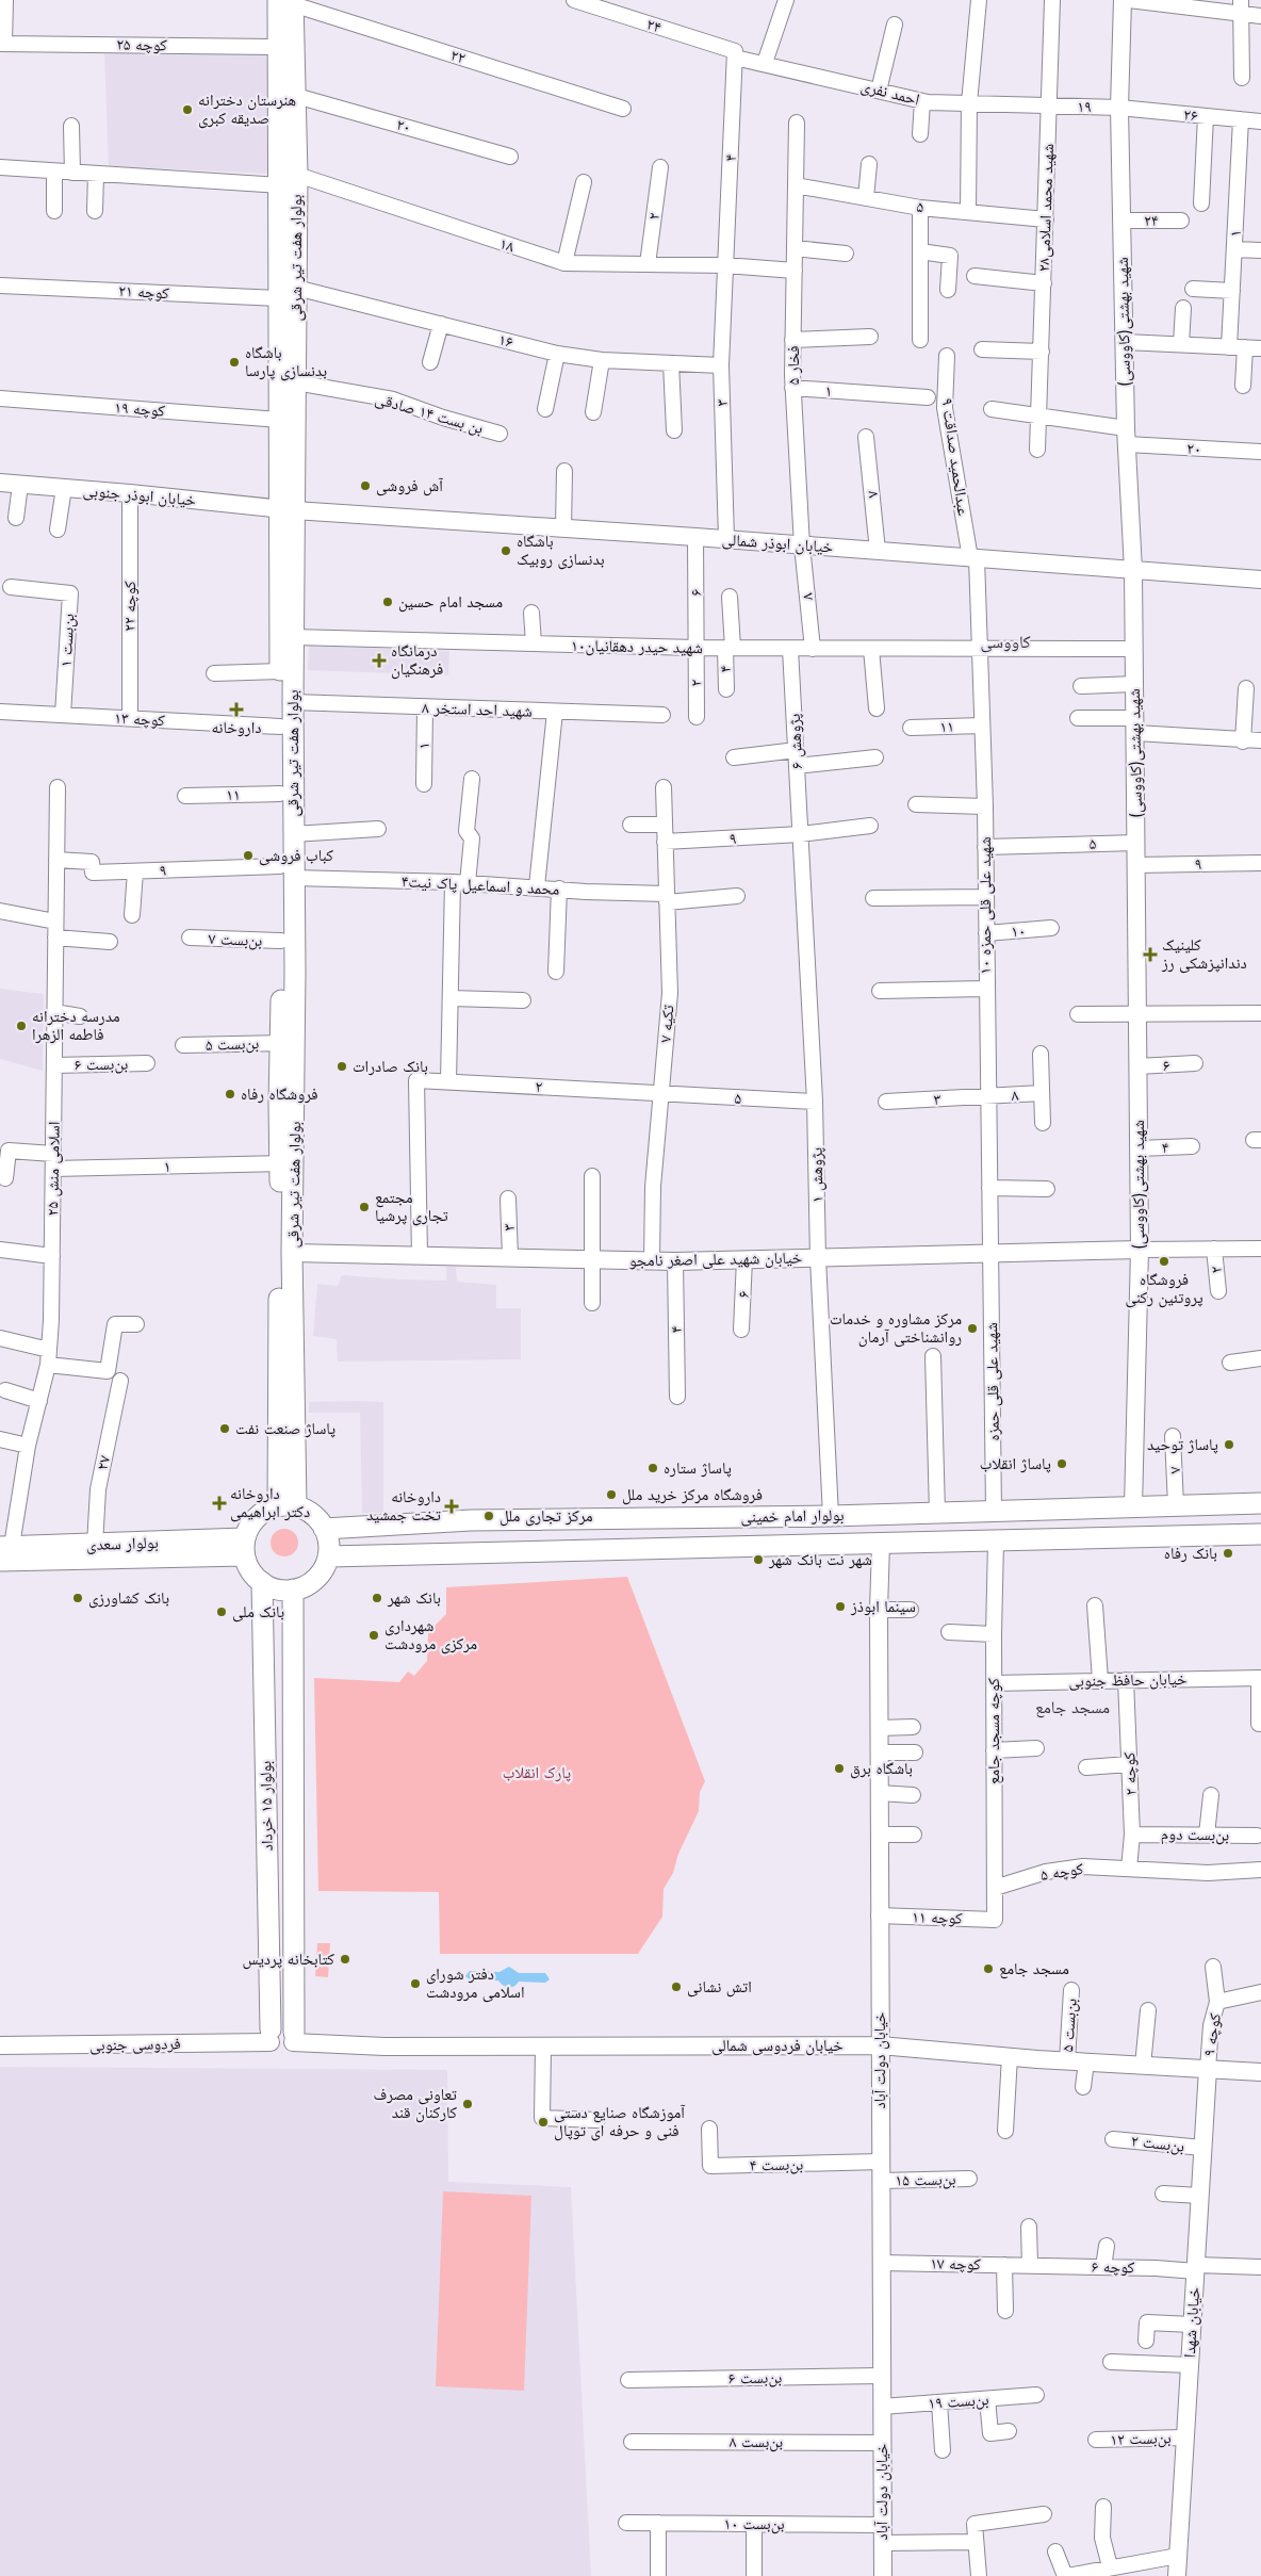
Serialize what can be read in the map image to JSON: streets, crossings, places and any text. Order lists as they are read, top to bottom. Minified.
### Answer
{"streets":{"main road":["بولوار هفت تیر شرقی","بولوار امام خمینی","بولوار سعدی","بولوار ۱۵ خرداد"],"street":["۲۴","کوچه ۲۵","۲۲","احمد نفری","۱۹","۲۶","۲۰","۴","۵","شهید محمد اسلامی۲۸","۲","۱","۱۸","کوچه ۲۱","شهید بهشتی(کاووسی)","۱۶","فخار ۵","۳","کوچه ۱۹","بن بست ۱۴ صادقی","عبدالحمید صداقت ۹","۷","خیابان ابوذر جنوبی","خیابان ابوذر شمالی","۶","۸","کوچه ۲۲","بن‌بست ۱","شهید حیدر دهقانیان۱۰","شهید احد استخر ۸","کوچه ۱۳","۱۱","پژوهش ۶","۹","محمد و اسماعیل پاک نیت۴","شهید علی قلی حمزه ۱۰","۱۰","بن‌بست ۷","تکیه ۷","بن‌بست ۵","بن‌بست ۶","اسلامی منش ۲۵","پژوهش ۱","خیابان شهید علی اصغر نامجو","شهید علی قلی حمزه","۲۷","خیابان حافظ جنوبی","کوچه مسجد جامع","کوچه ۲","بن‌بست دوم","کوچه ۵","کوچه ۱۱","کوچه ۹","فردوسی جنوبی","خیابان فردوسی شمالی","خیابان دولت آباد","بن‌بست ۲","بن‌بست ۴","بن‌بست ۱۵","کوچه ۱۷","کوچه ۶","خیابان شهدا","بن‌بست ۱۹","بن‌بست ۱۲","بن‌بست ۸","بن‌بست ۱۰"]},"crossings":[["۲۴","احمد نفری"],["۲۴","۴"],["۲۴","شهید بهشتی(کاووسی)"],["کوچه ۲۵","بولوار هفت تیر شرقی"],["۲۲","بولوار هفت تیر شرقی"],["احمد نفری","۱۹"],["احمد نفری","۴"],["احمد نفری","شهید محمد اسلامی۲۸"],["۱۹","۲۶"],["۱۹","شهید محمد اسلامی۲۸"],["۱۹","شهید بهشتی(کاووسی)"],["۲۶","۱"],["۲۶","شهید بهشتی(کاووسی)"],["۲۰","شهید محمد اسلامی۲۸"],["۲۰","بولوار هفت تیر شرقی"],["۲۰","شهید بهشتی(کاووسی)"],["۴","۱۸"],["۴","شهید بهشتی(کاووسی)"],["۴","۳"],["۴","شهید حیدر دهقانیان۱۰"],["۴","خیابان شهید علی اصغر نامجو"],["۵","شهید محمد اسلامی۲۸"],["۵","۲"],["۵","شهید بهشتی(کاووسی)"],["۵","فخار ۵"],["۵","شهید علی قلی حمزه ۱۰"],["۵","تکیه ۷"],["۵","پژوهش ۱"],["۲","۱۸"],["۲","۶"],["۲","شهید حیدر دهقانیان۱۰"],["۲","تکیه ۷"],["۲","خیابان شهید علی اصغر نامجو"],["۱","بولوار هفت تیر شرقی"],["۱","فخار ۵"],["۱","شهید احد استخر ۸"],["۱","اسلامی منش ۲۵"],["۱۸","بولوار هفت تیر شرقی"],["۱۸","فخار ۵"],["۱۸","۳"],["بولوار هفت تیر شرقی","کوچه ۲۱"],["بولوار هفت تیر شرقی","۱۶"],["بولوار هفت تیر شرقی","کوچه ۱۹"],["بولوار هفت تیر شرقی","بن بست ۱۴ صادقی"],["بولوار هفت تیر شرقی","خیابان ابوذر جنوبی"],["بولوار هفت تیر شرقی","خیابان ابوذر شمالی"],["بولوار هفت تیر شرقی","شهید حیدر دهقانیان۱۰"],["بولوار هفت تیر شرقی","شهید احد استخر ۸"],["بولوار هفت تیر شرقی","کوچه ۱۳"],["بولوار هفت تیر شرقی","۱۱"],["بولوار هفت تیر شرقی","۹"],["بولوار هفت تیر شرقی","محمد و اسماعیل پاک نیت۴"],["بولوار هفت تیر شرقی","بن‌بست ۷"],["بولوار هفت تیر شرقی","بن‌بست ۵"],["بولوار هفت تیر شرقی","خیابان شهید علی اصغر نامجو"],["بولوار هفت تیر شرقی","بولوار امام خمینی"],["بولوار هفت تیر شرقی","بولوار سعدی"],["بولوار هفت تیر شرقی","بولوار ۱۵ خرداد"],["کوچه ۲۱","۱۶"],["شهید بهشتی(کاووسی)","خیابان ابوذر شمالی"],["شهید بهشتی(کاووسی)","۶"],["شهید بهشتی(کاووسی)","شهید حیدر دهقانیان۱۰"],["شهید بهشتی(کاووسی)","۹"],["شهید بهشتی(کاووسی)","خیابان شهید علی اصغر نامجو"],["شهید بهشتی(کاووسی)","بولوار امام خمینی"],["۱۶","۳"],["فخار ۵","خیابان ابوذر شمالی"],["فخار ۵","۸"],["۳","خیابان ابوذر شمالی"],["۳","۸"],["۳","شهید علی قلی حمزه ۱۰"],["۳","خیابان شهید علی اصغر نامجو"],["عبدالحمید صداقت ۹","خیابان ابوذر شمالی"],["عبدالحمید صداقت ۹","شهید علی قلی حمزه ۱۰"],["۷","خیابان ابوذر شمالی"],["۷","بولوار امام خمینی"],["خیابان ابوذر جنوبی","خیابان ابوذر شمالی"],["خیابان ابوذر جنوبی","کوچه ۲۲"],["خیابان ابوذر شمالی","۶"],["خیابان ابوذر شمالی","۸"],["خیابان ابوذر شمالی","شهید علی قلی حمزه ۱۰"],["۶","شهید حیدر دهقانیان۱۰"],["۶","خیابان شهید علی اصغر نامجو"],["۸","شهید حیدر دهقانیان۱۰"],["۸","شهید علی قلی حمزه ۱۰"],["کوچه ۲۲","کوچه ۱۳"],["بن‌بست ۱","کوچه ۱۳"],["شهید حیدر دهقانیان۱۰","پژوهش ۶"],["شهید حیدر دهقانیان۱۰","شهید علی قلی حمزه ۱۰"],["۱۱","شهید علی قلی حمزه ۱۰"],["پژوهش ۶","۹"],["پژوهش ۶","پژوهش ۱"],["۹","محمد و اسماعیل پاک نیت۴"],["۹","تکیه ۷"],["۹","اسلامی منش ۲۵"],["۹","پژوهش ۱"],["محمد و اسماعیل پاک نیت۴","تکیه ۷"],["شهید علی قلی حمزه ۱۰","۱۰"],["شهید علی قلی حمزه ۱۰","خیابان شهید علی اصغر نامجو"],["شهید علی قلی حمزه ۱۰","شهید علی قلی حمزه"],["تکیه ۷","خیابان شهید علی اصغر نامجو"],["بن‌بست ۵","خیابان فردوسی شمالی"],["بن‌بست ۶","اسلامی منش ۲۵"],["بن‌بست ۶","خیابان دولت آباد"],["اسلامی منش ۲۵","بولوار سعدی"],["پژوهش ۱","خیابان شهید علی اصغر نامجو"],["پژوهش ۱","بولوار امام خمینی"],["خیابان شهید علی اصغر نامجو","شهید علی قلی حمزه"],["شهید علی قلی حمزه","بولوار امام خمینی"],["۲۷","بولوار سعدی"],["بولوار امام خمینی","بولوار سعدی"],["بولوار امام خمینی","کوچه مسجد جامع"],["بولوار امام خمینی","بولوار ۱۵ خرداد"],["بولوار امام خمینی","خیابان دولت آباد"],["بولوار سعدی","بولوار ۱۵ خرداد"],["خیابان حافظ جنوبی","کوچه مسجد جامع"],["خیابان حافظ جنوبی","کوچه ۲"],["کوچه مسجد جامع","کوچه ۵"],["کوچه مسجد جامع","کوچه ۱۱"],["کوچه ۲","بن‌بست دوم"],["کوچه ۲","کوچه ۵"],["بولوار ۱۵ خرداد","فردوسی جنوبی"],["بولوار ۱۵ خرداد","خیابان فردوسی شمالی"],["کوچه ۱۱","خیابان دولت آباد"],["کوچه ۹","خیابان فردوسی شمالی"],["کوچه ۹","خیابان شهدا"],["فردوسی جنوبی","خیابان فردوسی شمالی"],["خیابان فردوسی شمالی","خیابان دولت آباد"],["خیابان فردوسی شمالی","خیابان شهدا"],["خیابان دولت آباد","بن‌بست ۴"],["خیابان دولت آباد","بن‌بست ۱۵"],["خیابان دولت آباد","کوچه ۱۷"],["خیابان دولت آباد","بن‌بست ۱۹"],["خیابان دولت آباد","بن‌بست ۸"],["خیابان دولت آباد","بن‌بست ۱۰"],["بن‌بست ۲","خیابان شهدا"],["کوچه ۱۷","کوچه ۶"],["کوچه ۶","خیابان شهدا"],["خیابان شهدا","بن‌بست ۱۲"]],"districts":["کاووسی","مسجد جامع"],"parks":["پارک انقلاب"],"places":{"other":["هنرستان دخترانه صدیقه کبری","باشگاه بدنسازی پارسا","آش فروشی","باشگاه بدنسازی روبیک","مسجد امام حسین","کباب فروشی","مدرسه دخترانه فاطمه الزهرا","بانک صادرات","فروشگاه رفاه","مجتمع تجاری پرشیا","فروشگاه پروتئین رکنی","مرکز مشاوره و خدمات روانشناختی آرمان","پاساژ صنعت نفت","پاساژ توحید","پاساژ انقلاب","پاساژ ستاره","فروشگاه مرکز خرید ملل","مرکز تجاری ملل","بانک رفاه","شهر نت بانک شهر","بانک کشاورزی","بانک شهر","سینما ابوذز","بانک ملی","شهرداری مرکزی مرودشت","باشگاه برق","کتابخانه پردیس","مسجد جامع","دفتر شورای اسلامی مرودشت","اتش نشانی","تعاونی مصرف کارکنان قند","آموزشگاه صنایع دستی فنی و حرفه ای توپال"],"health":["درمانگاه فرهنگیان","داروخانه","کلینیک دندانپزشکی رز","داروخانه دکتر ابراهیمی","داروخانه تخت جمشيد"]}}
